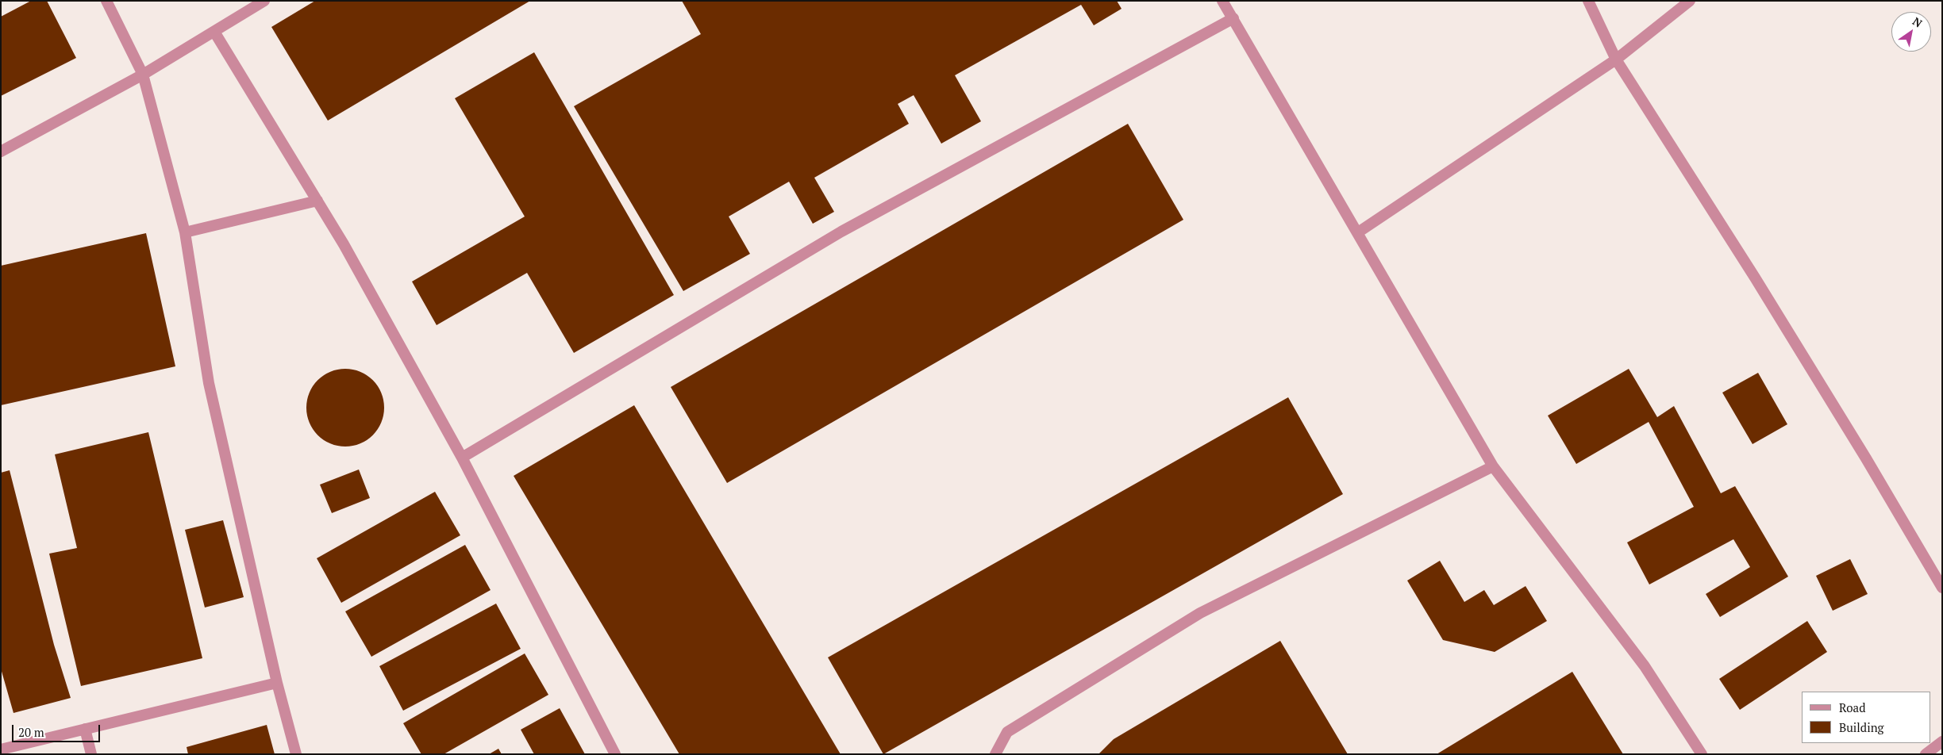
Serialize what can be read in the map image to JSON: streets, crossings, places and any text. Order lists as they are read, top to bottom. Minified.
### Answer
{"legend":["Road","Building"],"scale_bar":"20 m","north":"top right"}
